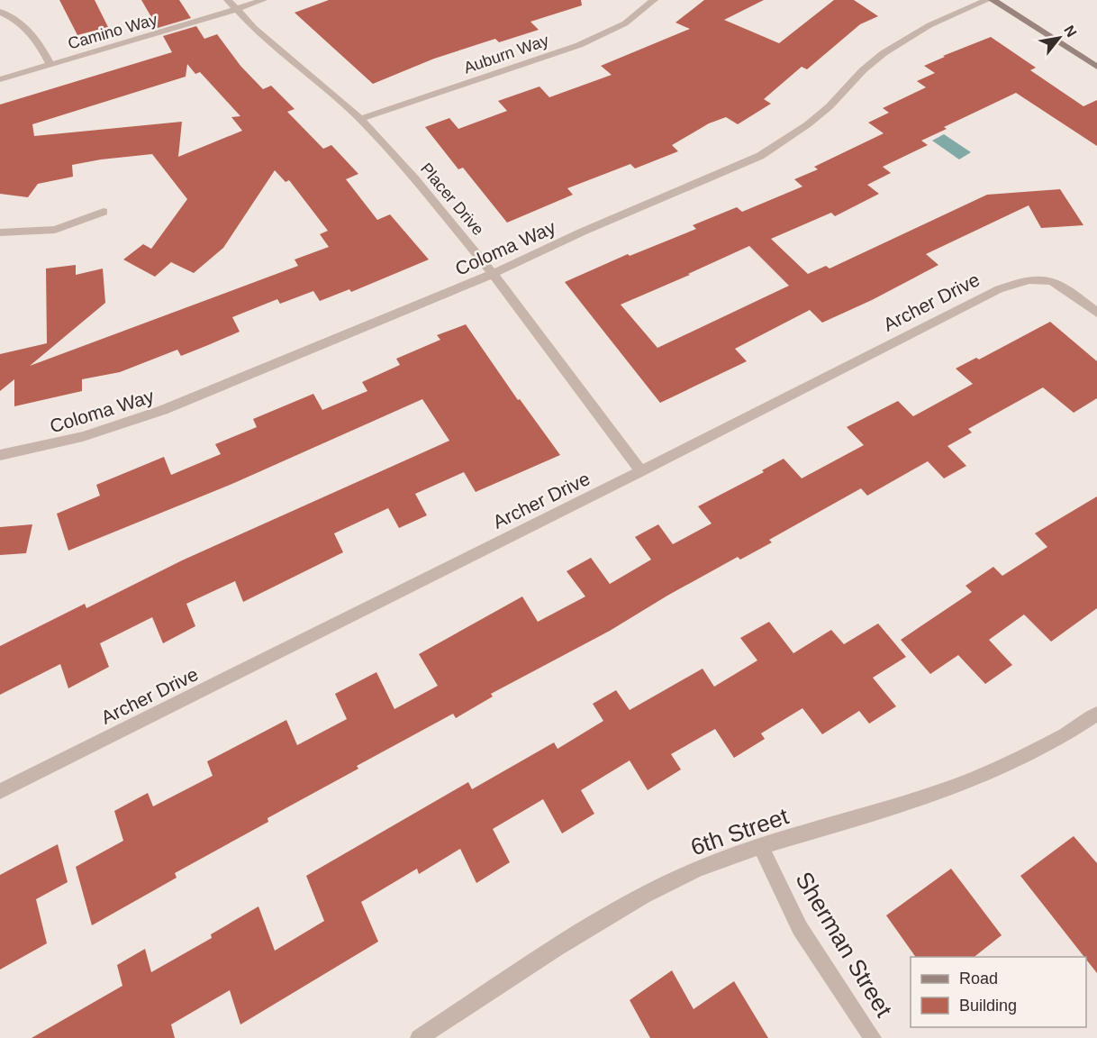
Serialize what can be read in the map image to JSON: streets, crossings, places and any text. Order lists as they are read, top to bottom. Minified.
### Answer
{"streets":{"street":["Camino Way","Auburn Way","Placer Drive","Coloma Way","Archer Drive","6th Street","Sherman Street"]},"crossings":[["Camino Way","Placer Drive"],["Auburn Way","Placer Drive"],["Placer Drive","Coloma Way"],["Placer Drive","Archer Drive"],["6th Street","Sherman Street"]],"legend":["Road","Building"],"north":"top right"}
